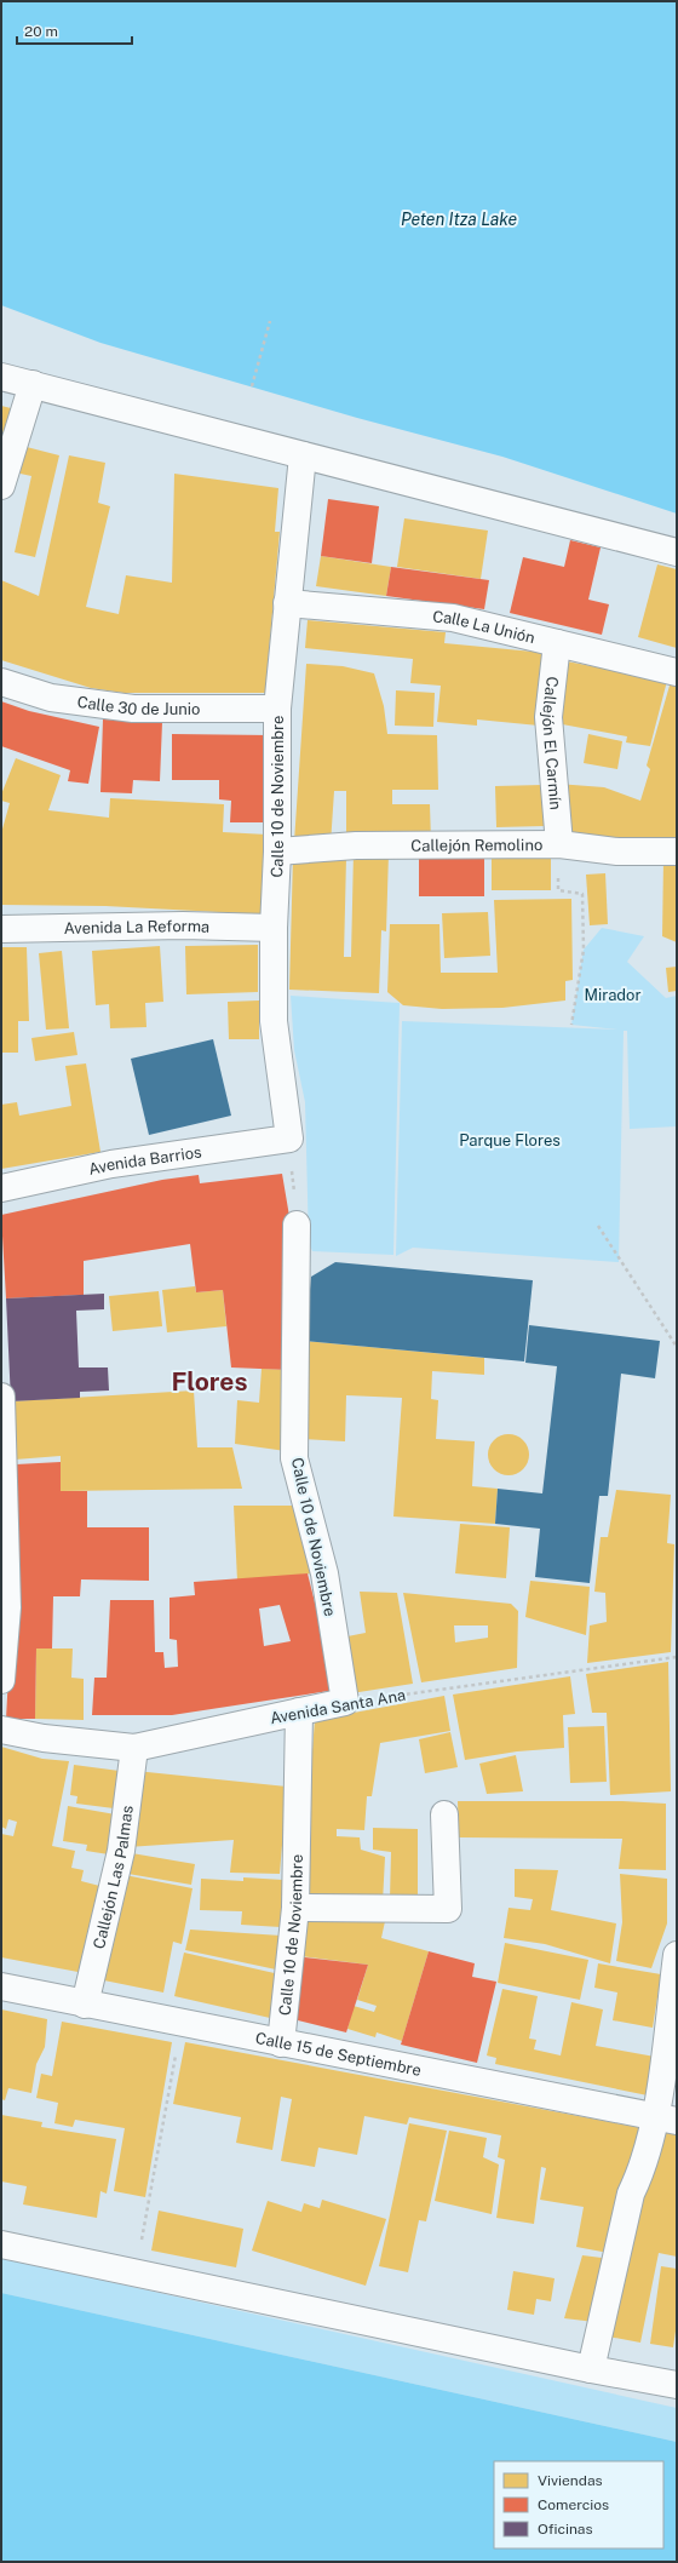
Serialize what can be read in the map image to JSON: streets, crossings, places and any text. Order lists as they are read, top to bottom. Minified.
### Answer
{"streets":{"street":["Calle La Unión","Calle 30 de Junio","Callejón El Carmín","Calle 10 de Noviembre","Callejón Remolino","Avenida La Reforma","Avenida Barrios","Avenida Santa Ana","Callejón Las Palmas","Calle 15 de Septiembre"]},"crossings":[["Calle La Unión","Callejón El Carmín"],["Calle La Unión","Calle 10 de Noviembre"],["Calle 30 de Junio","Calle 10 de Noviembre"],["Callejón El Carmín","Callejón Remolino"],["Calle 10 de Noviembre","Callejón Remolino"],["Calle 10 de Noviembre","Avenida La Reforma"],["Calle 10 de Noviembre","Avenida Barrios"],["Calle 10 de Noviembre","Avenida Santa Ana"],["Calle 10 de Noviembre","Calle 15 de Septiembre"],["Avenida Santa Ana","Callejón Las Palmas"],["Callejón Las Palmas","Calle 15 de Septiembre"]],"districts":["Flores"],"water":["Peten Itza Lake"],"parks":["Mirador","Parque Flores"],"legend":["Viviendas","Comercios","Oficinas"],"scale_bar":"20 m"}
